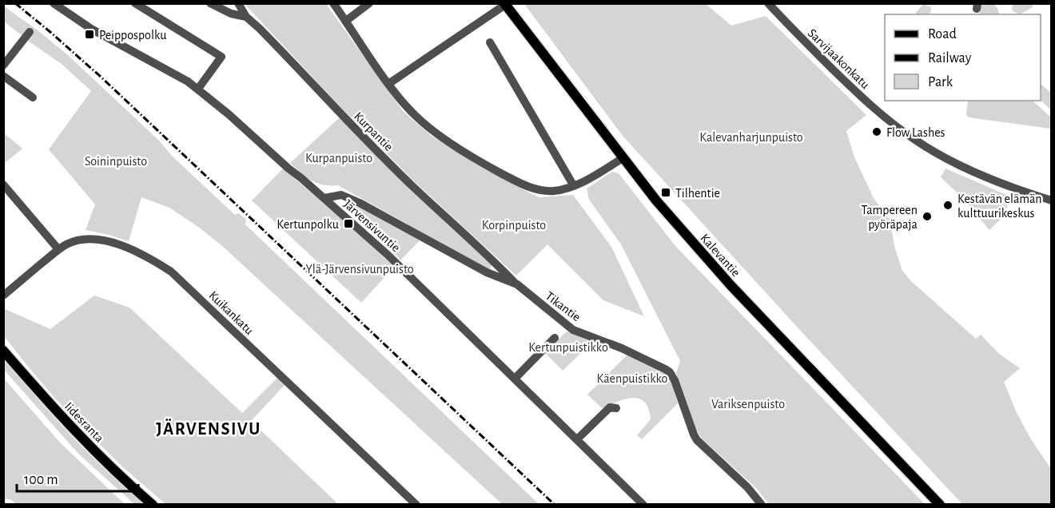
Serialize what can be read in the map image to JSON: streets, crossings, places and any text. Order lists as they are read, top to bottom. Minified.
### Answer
{"streets":{"main road":["Kalevantie","Iidesranta"],"street":["Sarvijaakonkatu","Kurpantie","Järvensivuntie","Tikantie","Kuikankatu"]},"crossings":[["Kurpantie","Tikantie"],["Järvensivuntie","Tikantie"]],"districts":["JÄRVENSIVU"],"parks":["Kalevanharjunpuisto","Kurpanpuisto","Soininpuisto","Korpinpuisto","Ylä-Järvensivunpuisto","Kertunpuistikko","Käenpuistikko","Variksenpuisto"],"places":{"transit":["Peippospolku","Tilhentie","Kertunpolku"],"other":["Flow Lashes","Kestävän elämän kulttuurikeskus","Tampereen pyöräpaja"]},"legend":["Road","Railway","Park"],"scale_bar":"100 m"}
